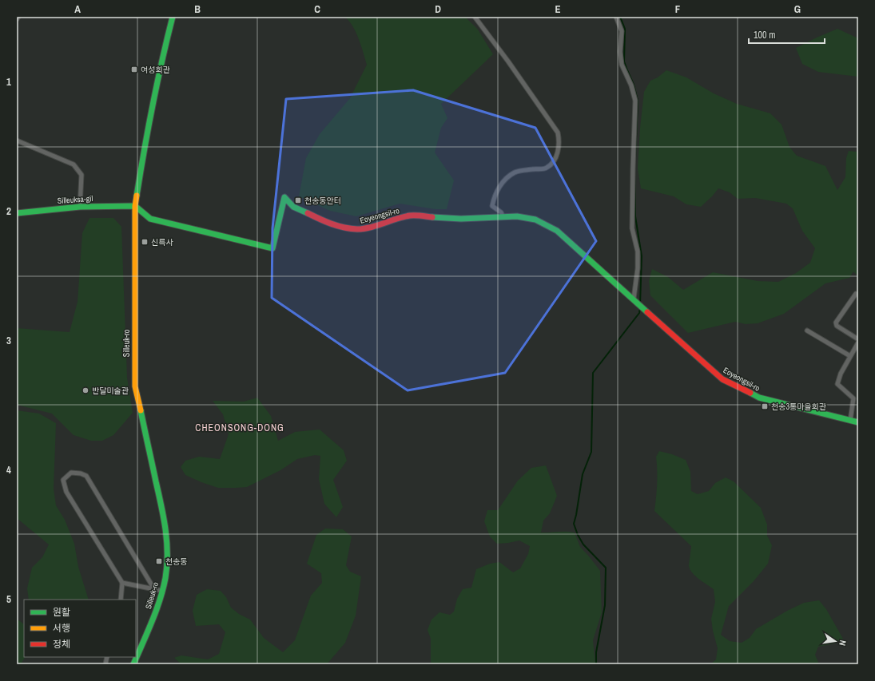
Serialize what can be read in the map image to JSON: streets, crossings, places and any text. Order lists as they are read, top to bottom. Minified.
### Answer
{"streets":{"street":["Silleuksa-gil","Eoyeongsil-ro","Silleuk-ro"]},"crossings":[["Silleuksa-gil","Eoyeongsil-ro"],["Silleuksa-gil","Silleuk-ro"],["Eoyeongsil-ro","Silleuk-ro"]],"districts":["CHEONSONG-DONG"],"places":{"transit":["여성회관","천송동안터","신륵사","천송3통마을회관","천송동"],"other":["반달미술관"]},"legend":["원활","서행","정체"],"scale_bar":"100 m","north":"right","grid":{"columns":["A","B","C","D","E","F","G"],"rows":["1","2","3","4","5"]}}
